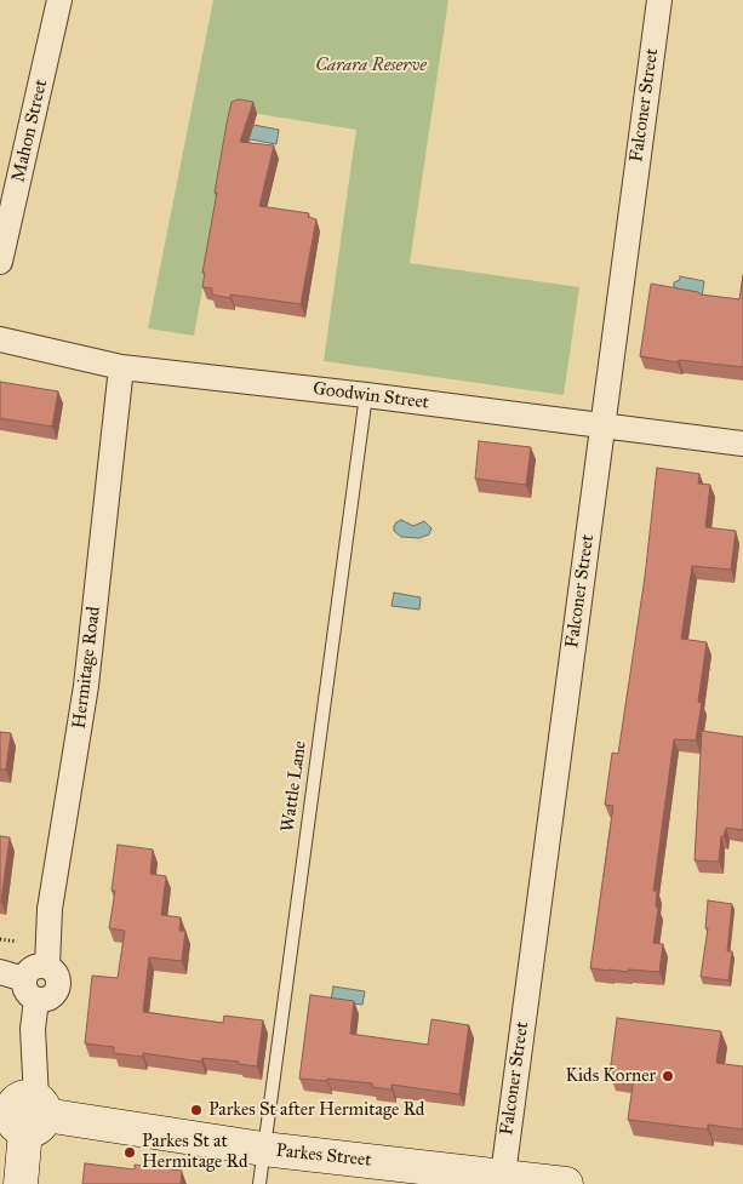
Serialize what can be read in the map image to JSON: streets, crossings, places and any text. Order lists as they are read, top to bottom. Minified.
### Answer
{"streets":{"street":["Falconer Street","Mahon Street","Goodwin Street","Hermitage Road","Parkes Street"],"lane":["Wattle Lane"]},"crossings":[["Falconer Street","Goodwin Street"],["Falconer Street","Parkes Street"],["Goodwin Street","Hermitage Road"],["Goodwin Street","Wattle Lane"],["Wattle Lane","Parkes Street"]],"parks":["Carara Reserve"],"places":["Kids Korner","Parkes St after Hermitage Rd","Parkes St at Hermitage Rd"]}
